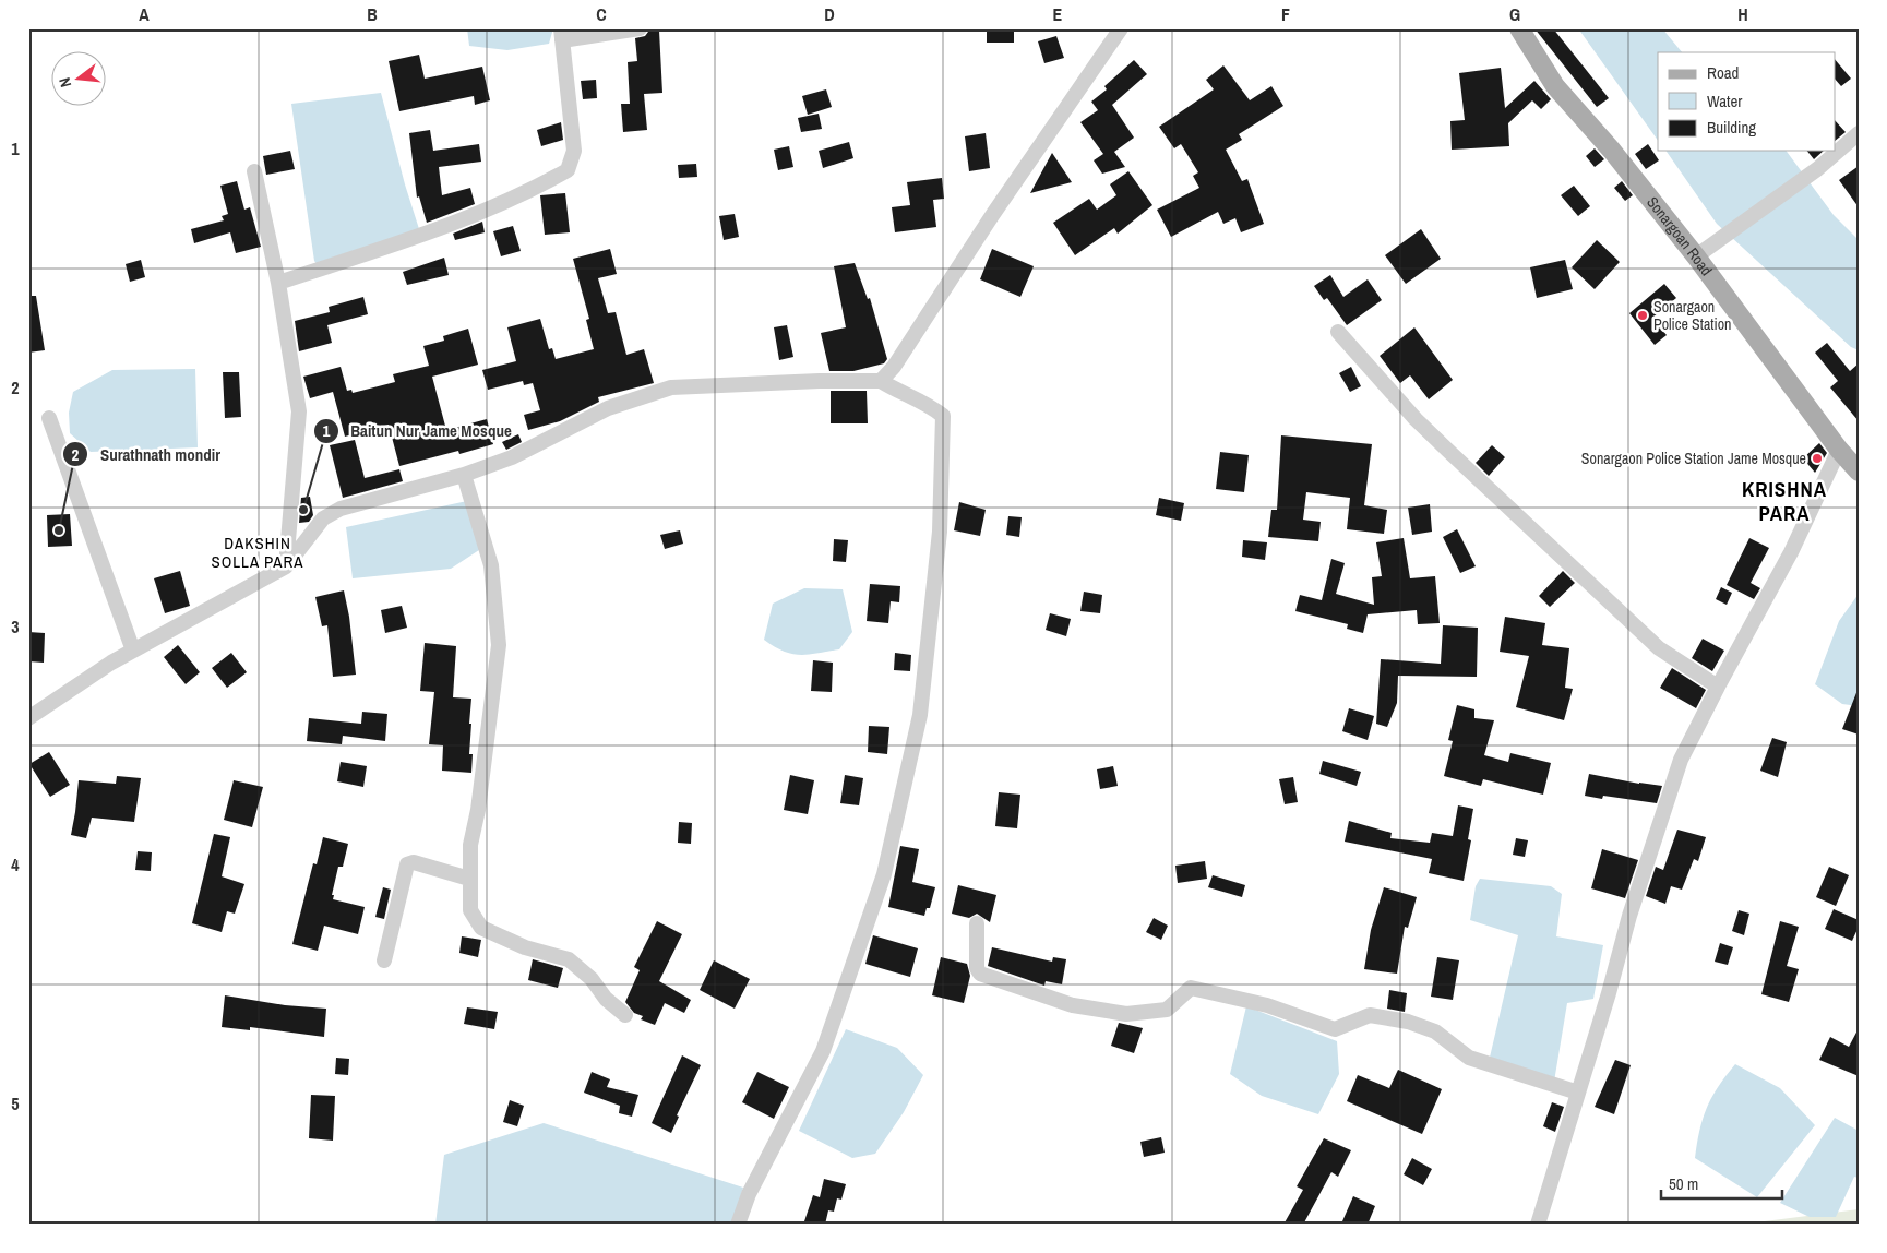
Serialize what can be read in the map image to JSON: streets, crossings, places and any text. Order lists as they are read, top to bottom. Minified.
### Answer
{"streets":{"main road":["Sonargoan Road"]},"districts":["KRISHNA PARA","DAKSHIN SOLLA PARA"],"places":["Sonargaon Police Station","Sonargaon Police Station Jame Mosque","Baitun Nur Jame Mosque","Surathnath mondir"],"legend":["Road","Water","Building"],"scale_bar":"50 m","north":"left","grid":{"columns":["A","B","C","D","E","F","G","H"],"rows":["1","2","3","4","5"]}}
